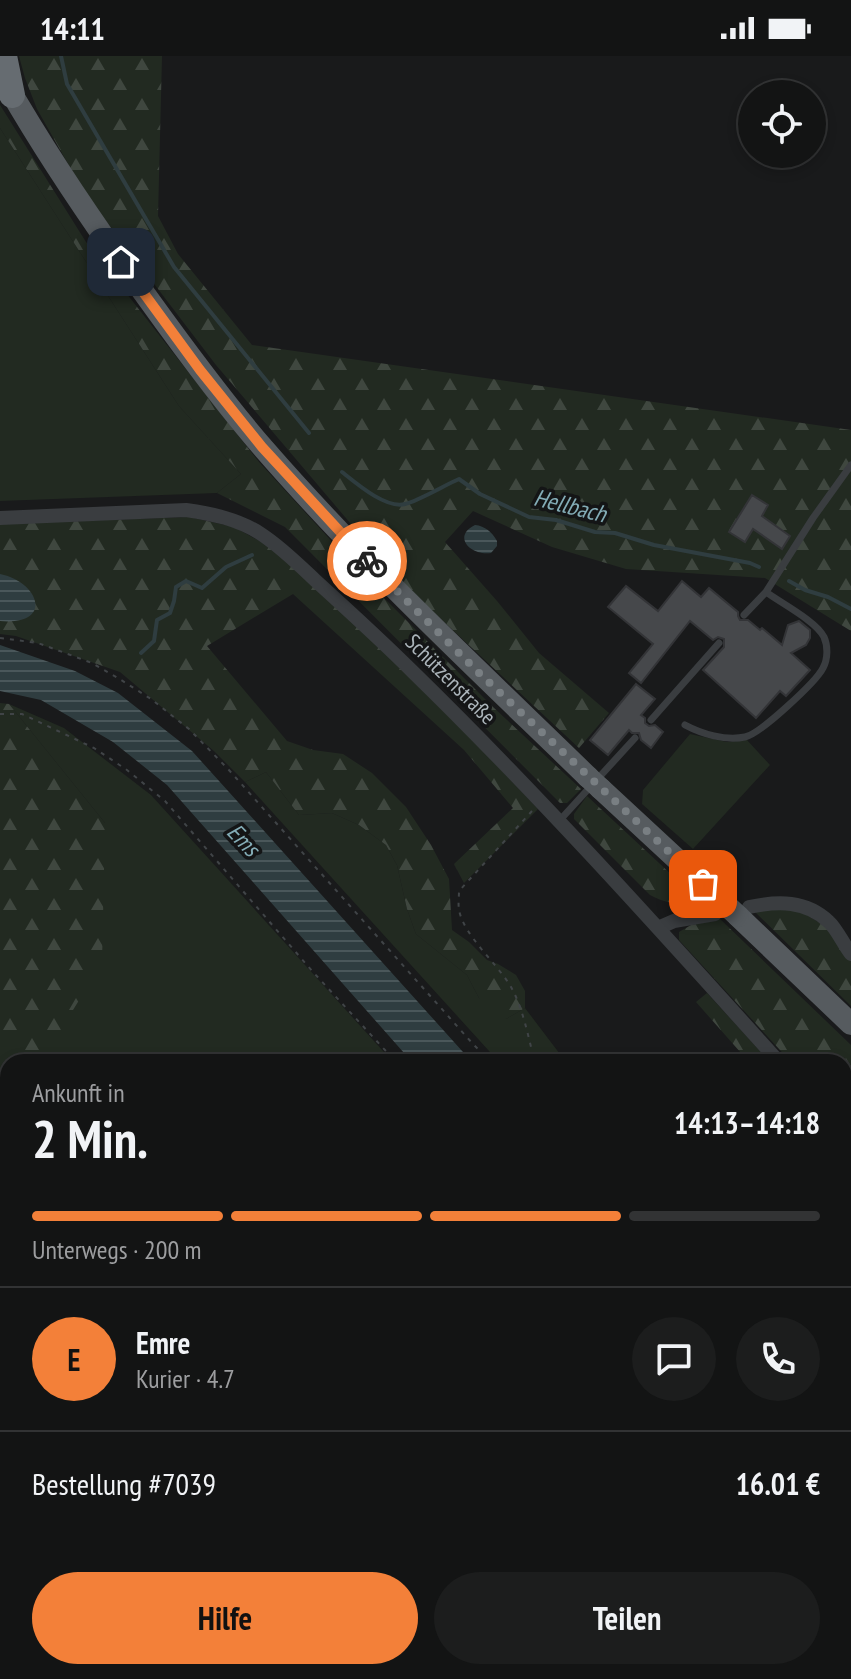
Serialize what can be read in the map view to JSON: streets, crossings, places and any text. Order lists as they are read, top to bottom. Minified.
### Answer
{"streets":{"street":["Schützenstraße"]},"water":["Hellbach","Ems"],"page":{"status":"14:11","heading":["2 Min.","Ankunft in","14:13–14:18"],"panel":["Emre","Kurier · 4.7","Bestellung #7039","16.01 €"],"bar":"Unterwegs · 200 m","round":"E","buttons":["Hilfe","Teilen"]}}
